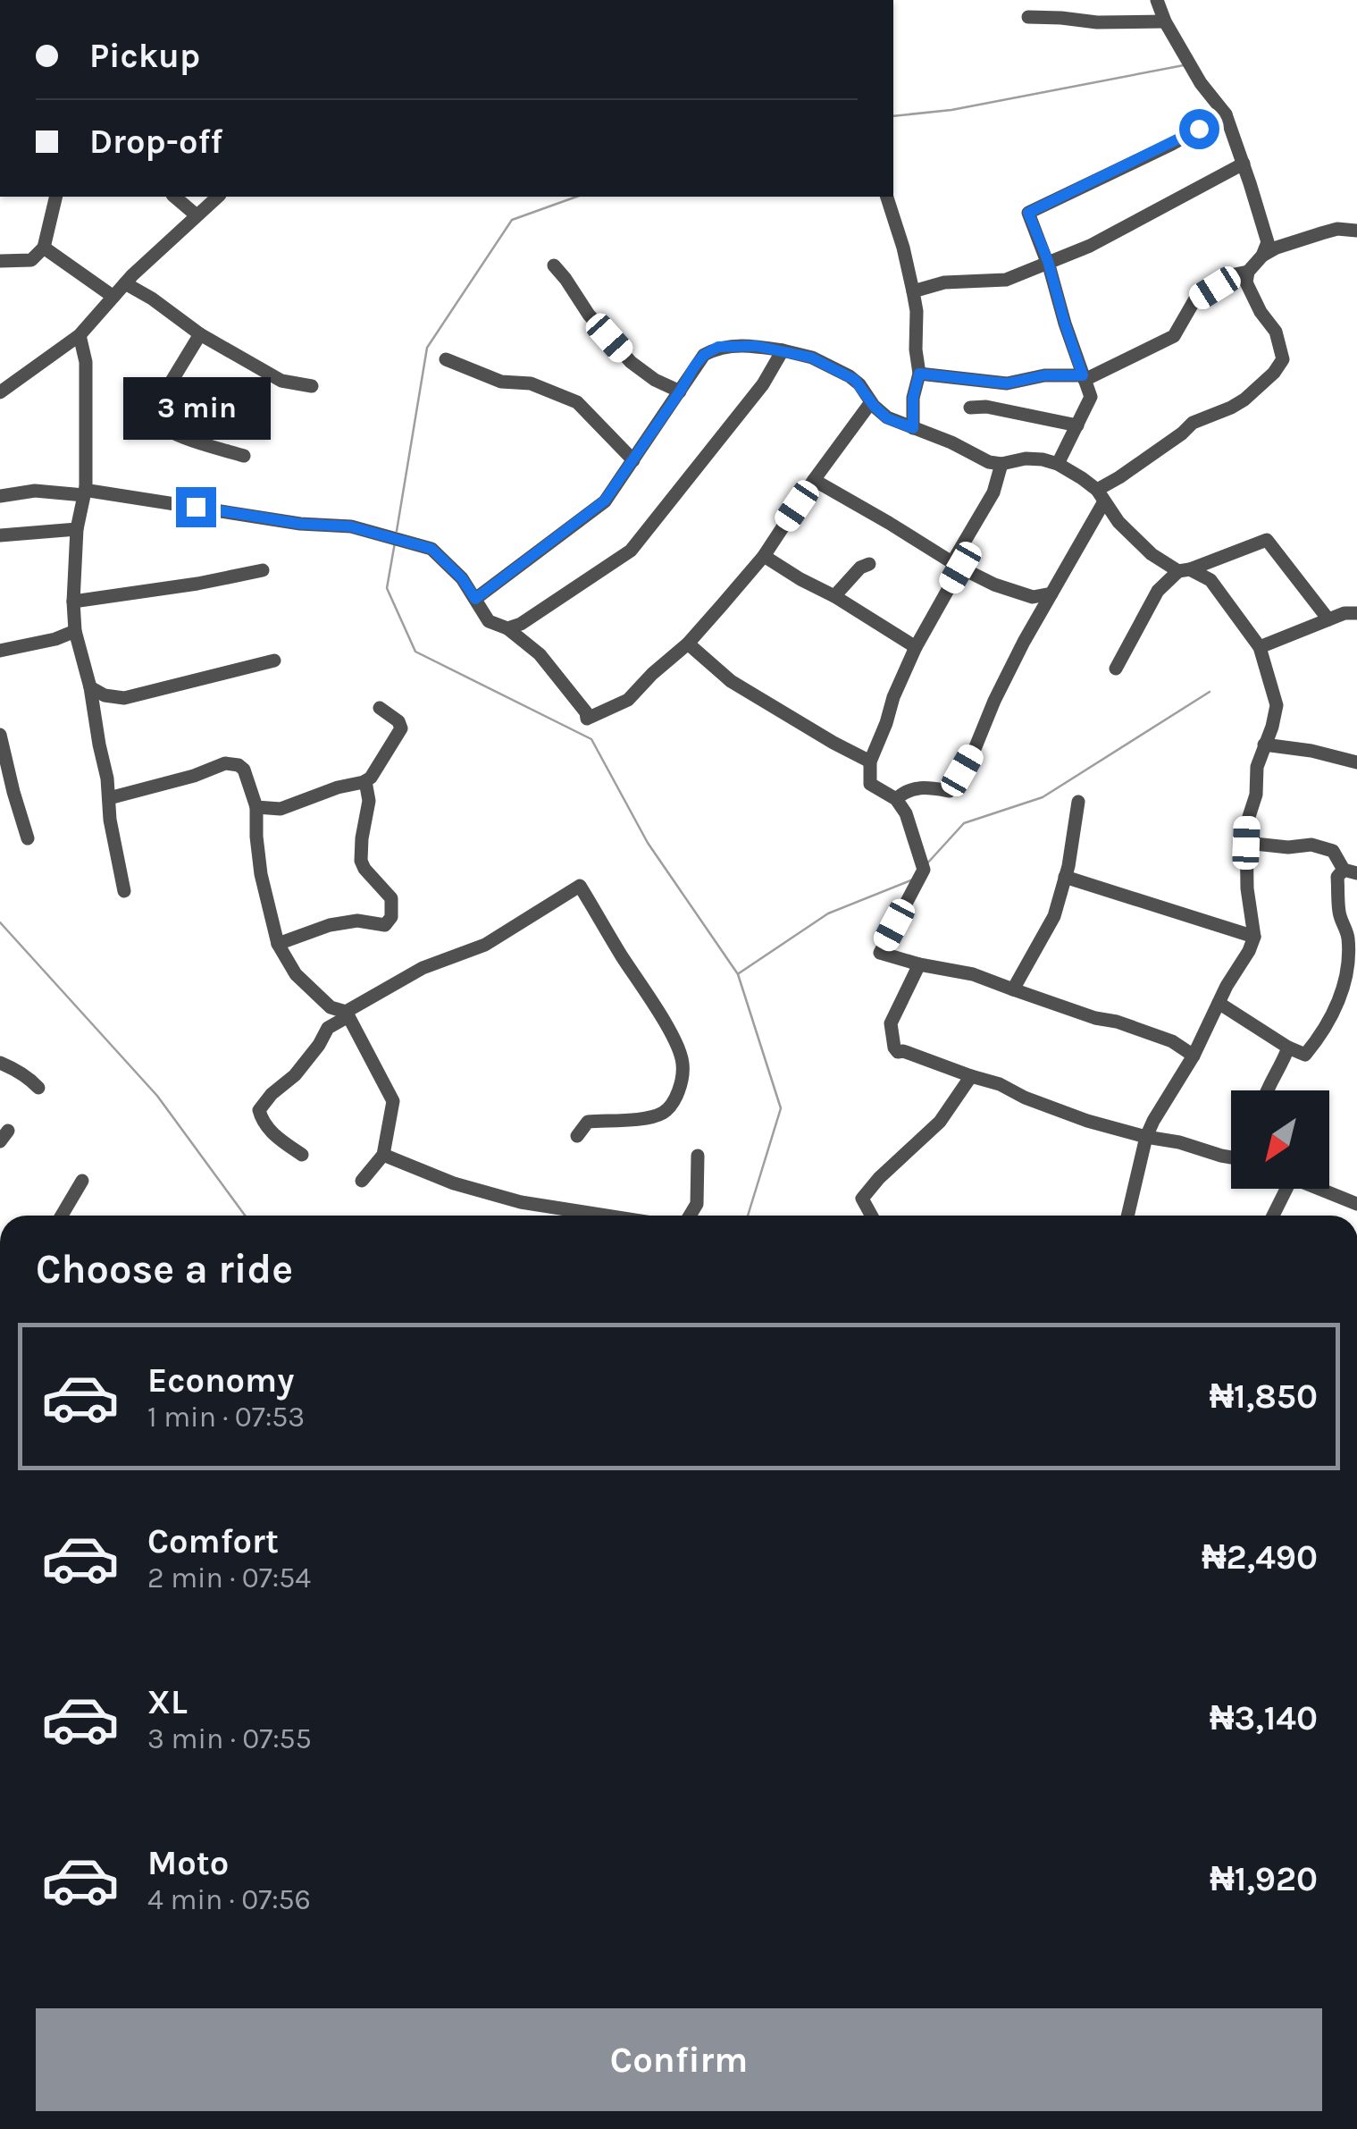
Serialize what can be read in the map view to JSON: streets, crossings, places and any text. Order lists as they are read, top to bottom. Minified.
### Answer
{"north":"bottom left","page":{"banner":["Pickup","Drop-off"],"bubble":"3 min","heading":"Choose a ride","list":[{"name":"Economy","note":"1 min · 07:53","value":"₦1,850"},{"name":"Comfort","note":"2 min · 07:54","value":"₦2,490"},{"name":"XL","note":"3 min · 07:55","value":"₦3,140"},{"name":"Moto","note":"4 min · 07:56","value":"₦1,920"}],"buttons":"Confirm"}}
